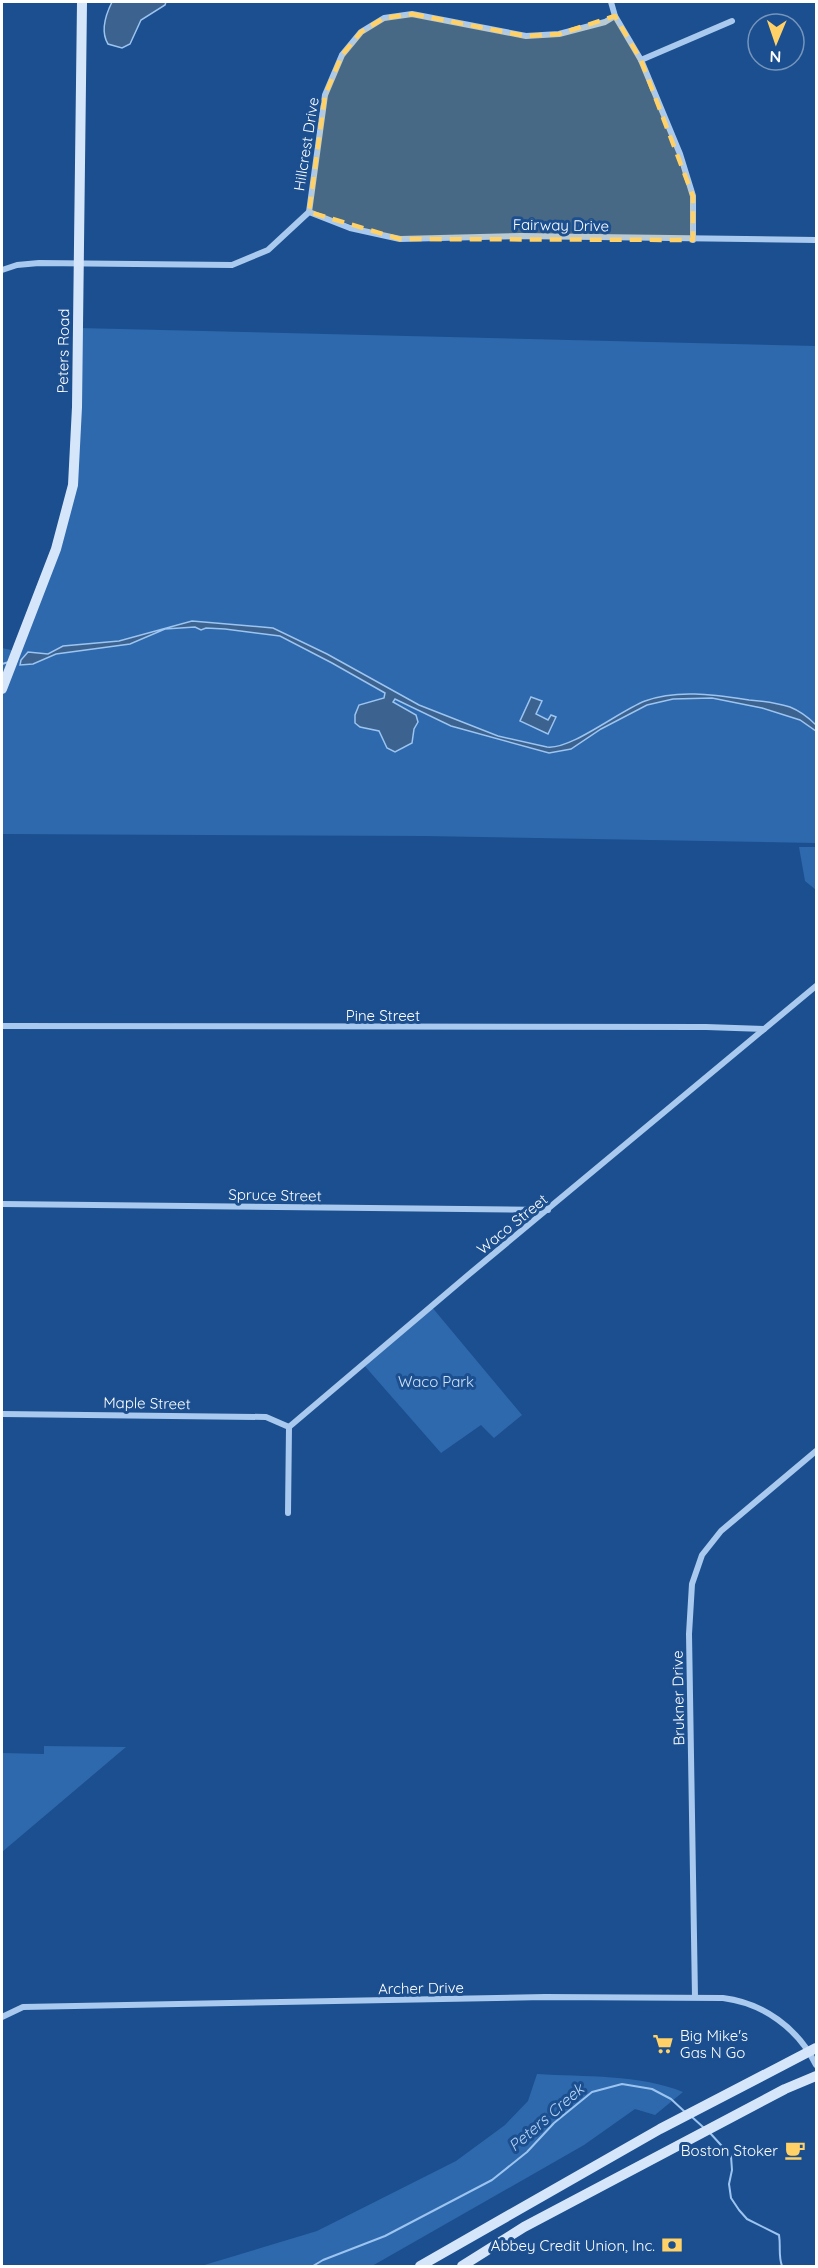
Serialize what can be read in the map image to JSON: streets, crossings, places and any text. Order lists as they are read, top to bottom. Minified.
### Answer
{"streets":{"main road":["Peters Road"],"street":["Hillcrest Drive","Fairway Drive","Pine Street","Spruce Street","Waco Street","Maple Street","Brukner Drive","Archer Drive"]},"crossings":[["Hillcrest Drive","Fairway Drive"],["Hillcrest Drive","Peters Road"],["Pine Street","Waco Street"],["Spruce Street","Waco Street"],["Waco Street","Maple Street"],["Brukner Drive","Archer Drive"]],"water":["Peters Creek"],"parks":["Waco Park"],"places":{"supermarket":["Big Mike's Gas N Go"],"cafe":["Boston Stoker"],"bank":["Abbey Credit Union, Inc."]},"north":"bottom"}
